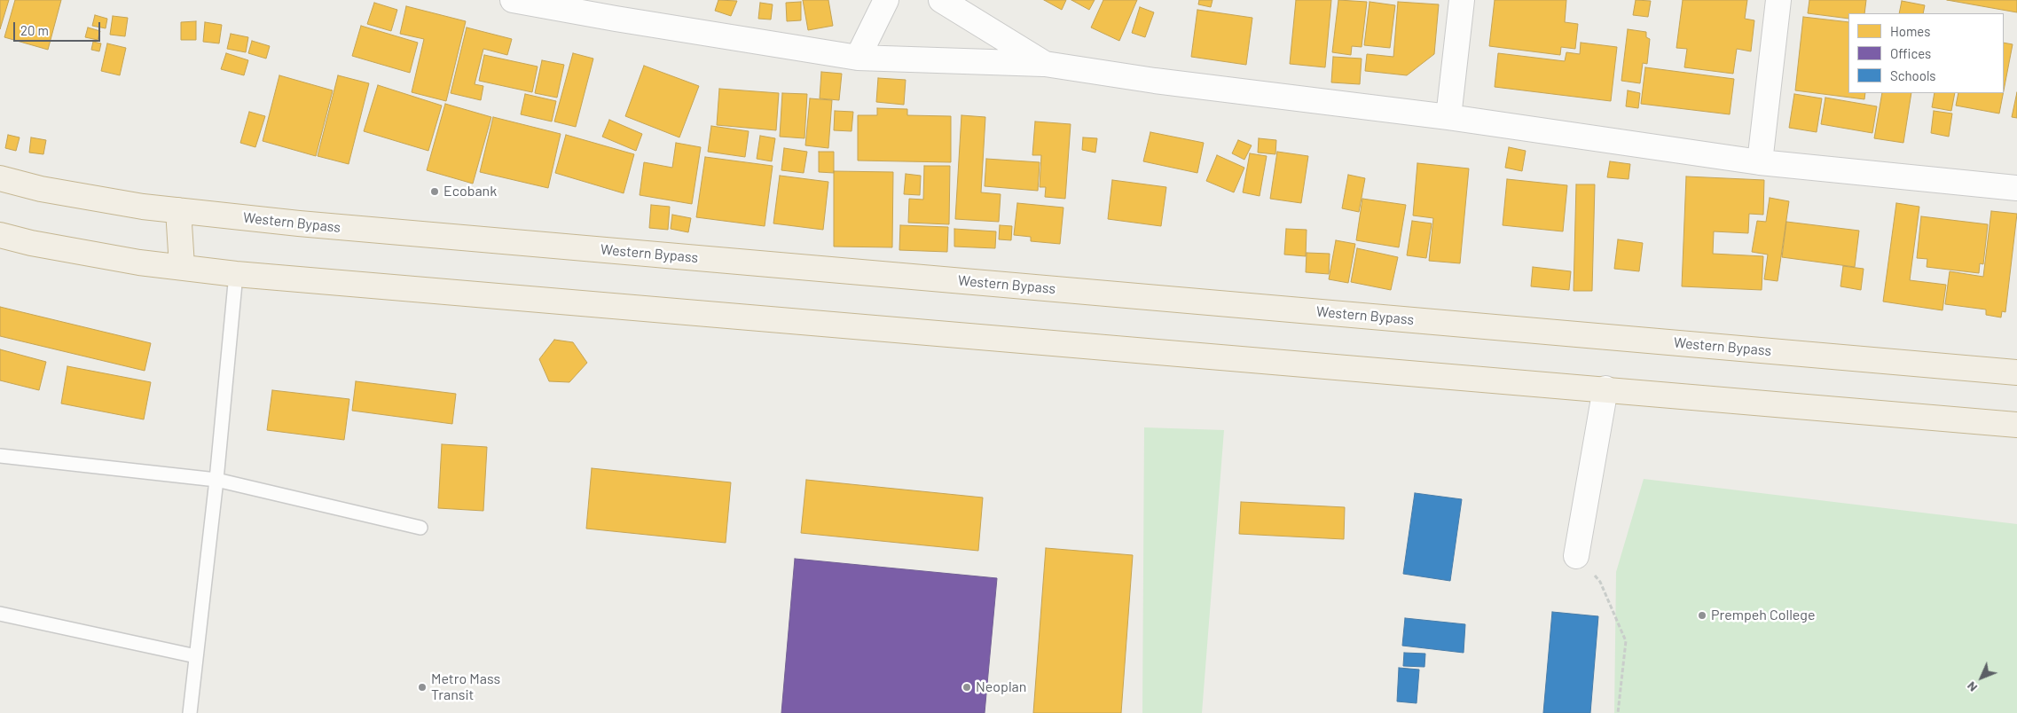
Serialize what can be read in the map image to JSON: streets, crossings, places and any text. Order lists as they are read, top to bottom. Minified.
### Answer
{"streets":{"highway":["Western Bypass"]},"places":["Ecobank","Prempeh College","Metro Mass Transit","Neoplan"],"legend":["Homes","Offices","Schools"],"scale_bar":"20 m","north":"bottom left"}
